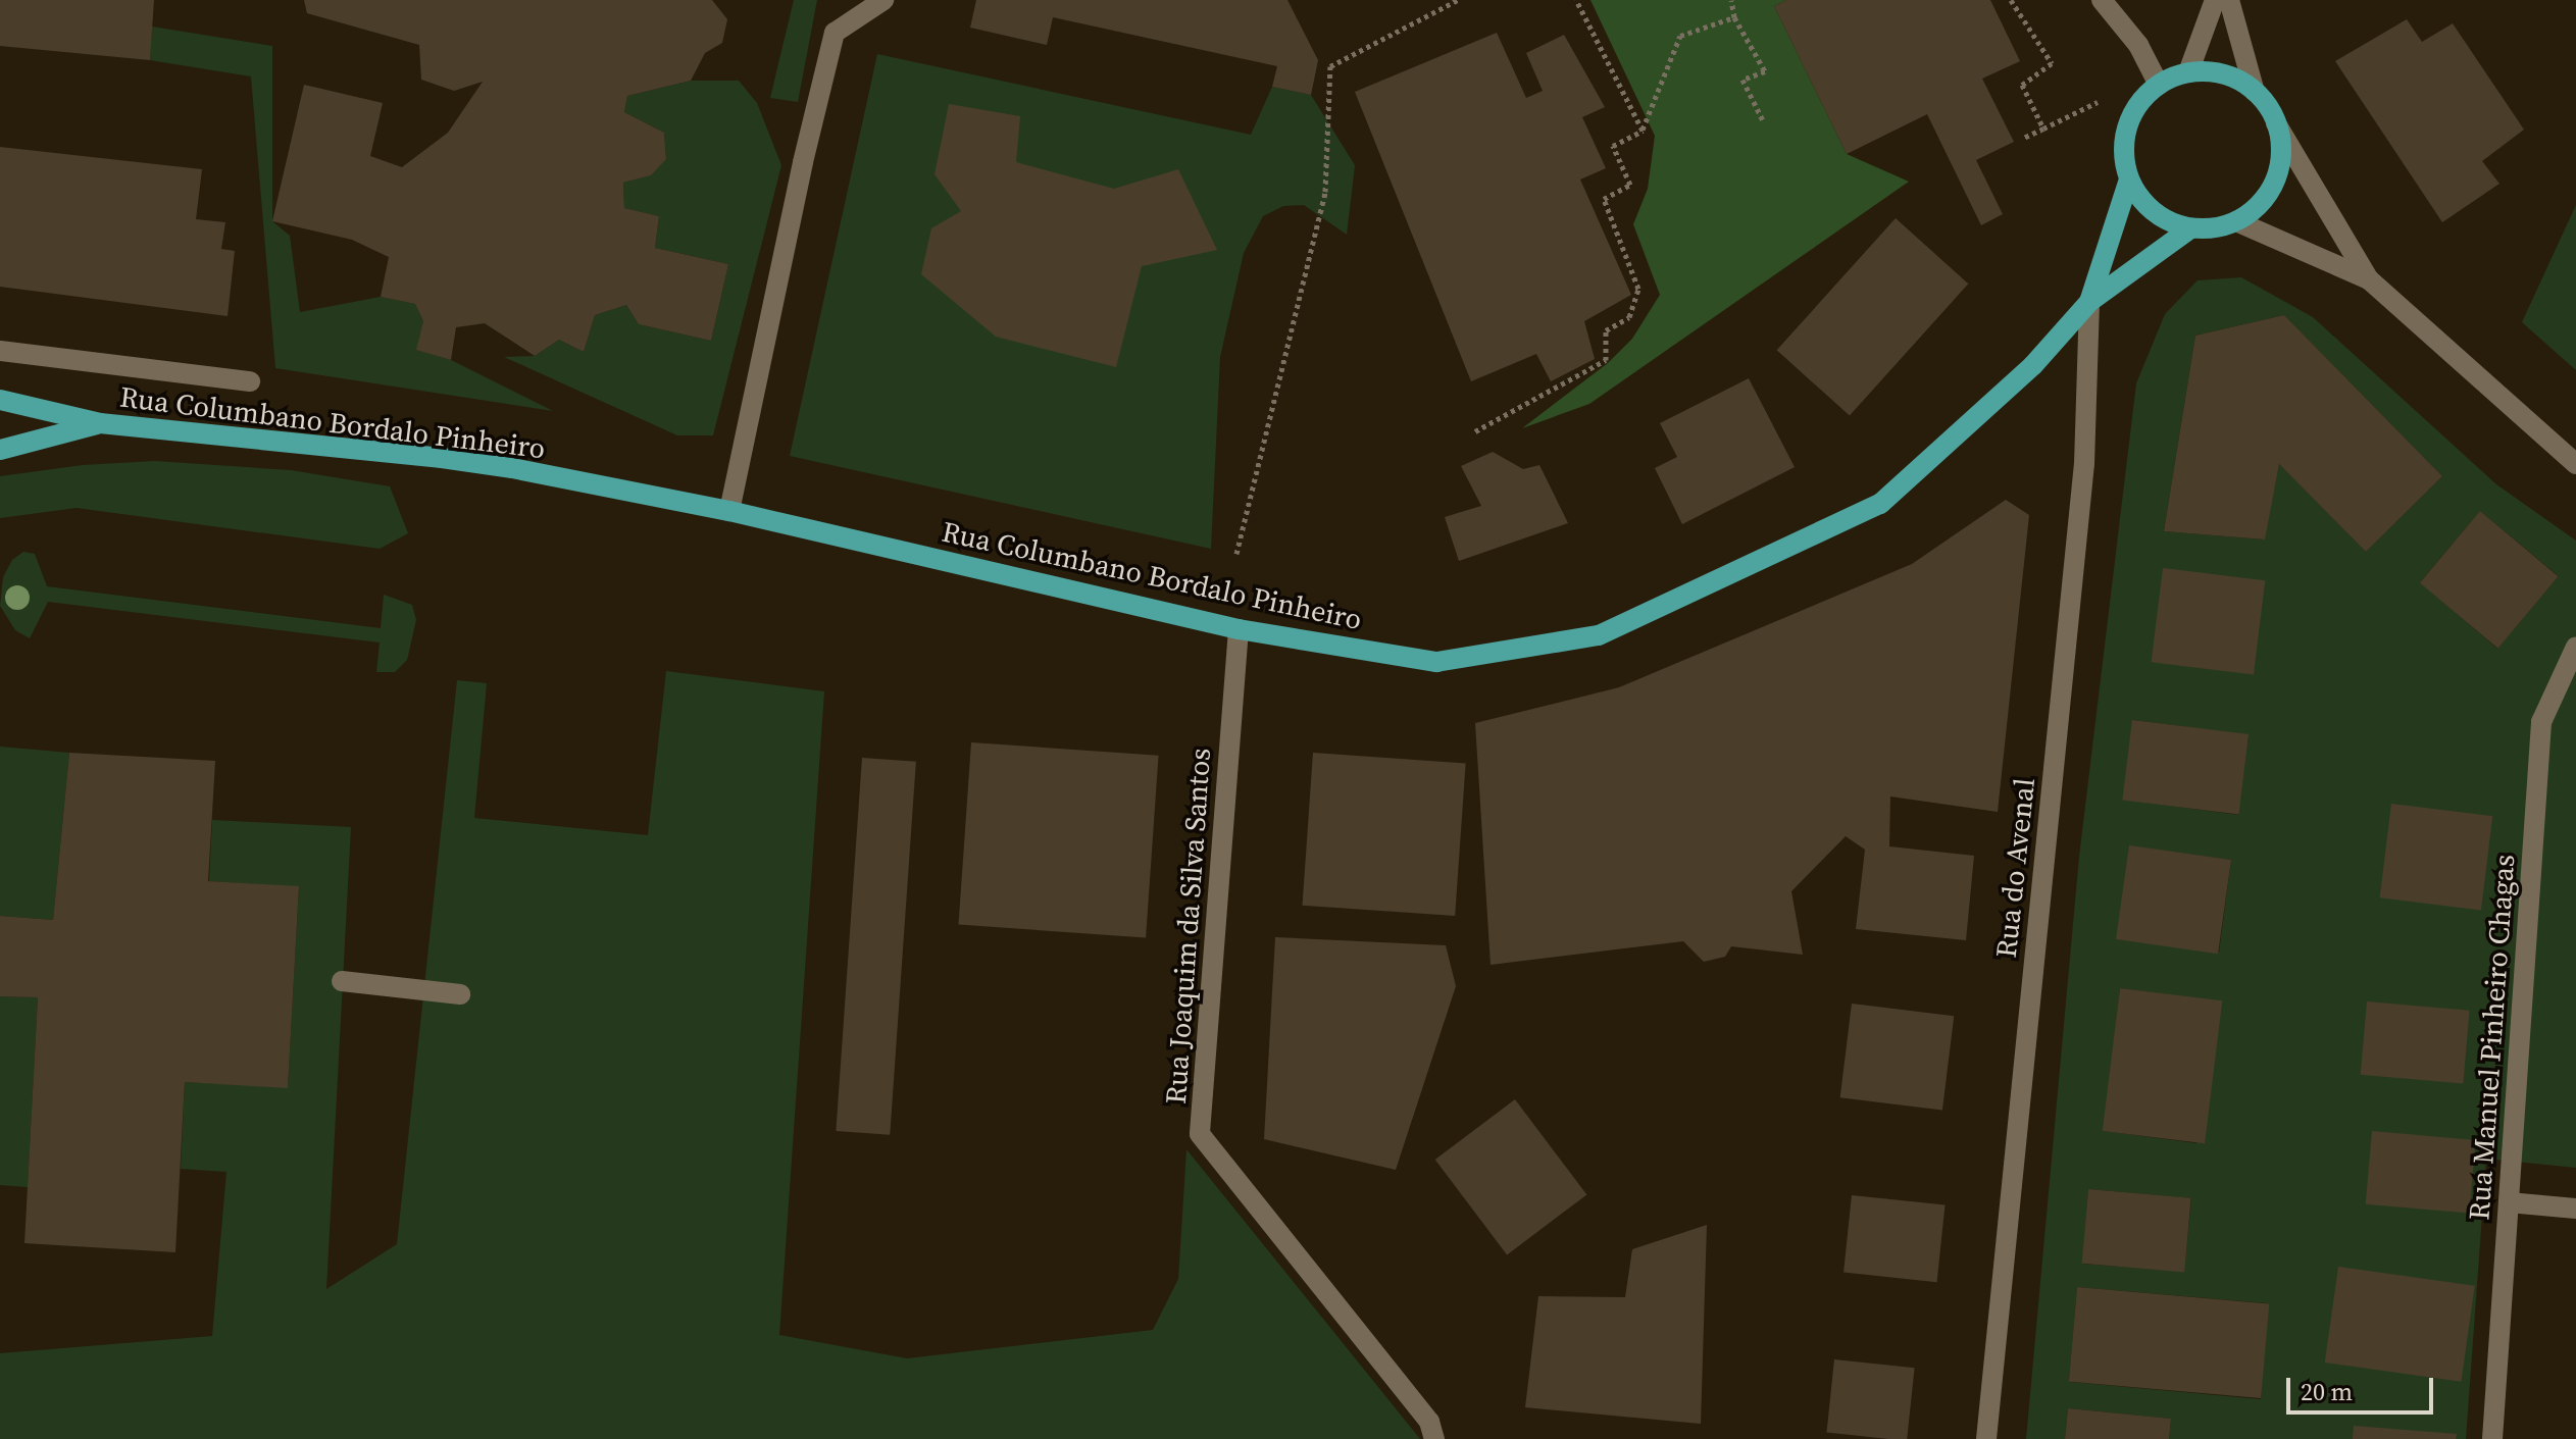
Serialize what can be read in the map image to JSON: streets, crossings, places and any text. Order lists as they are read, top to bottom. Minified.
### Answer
{"streets":{"main road":["Rua Columbano Bordalo Pinheiro","Rua do Avenal"],"street":["Rua Joaquim da Silva Santos","Rua Manuel Pinheiro Chagas"]},"crossings":[["Rua Columbano Bordalo Pinheiro","Rua do Avenal"],["Rua Columbano Bordalo Pinheiro","Rua Joaquim da Silva Santos"]],"scale_bar":"20 m"}
